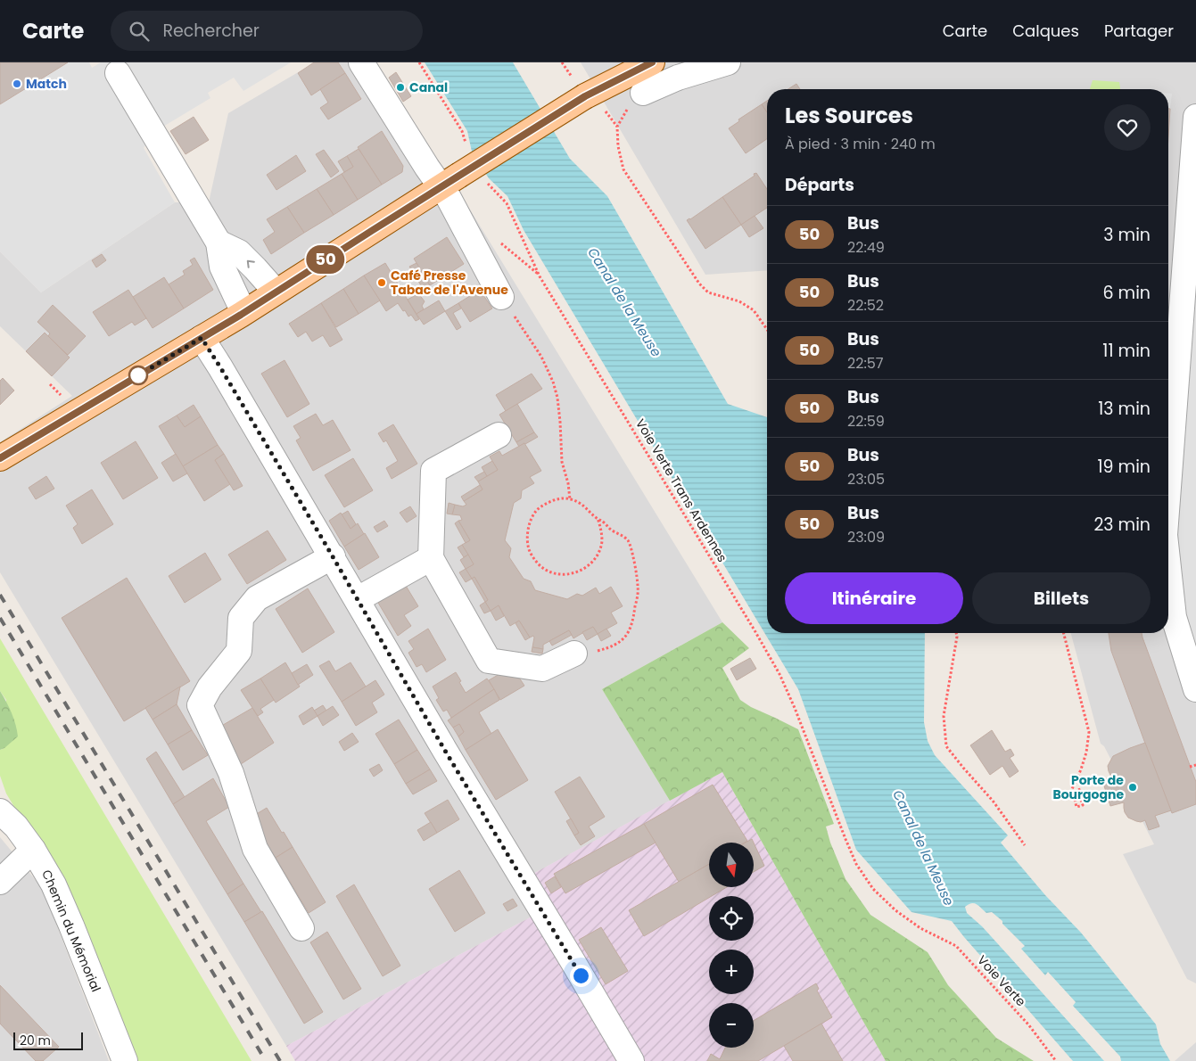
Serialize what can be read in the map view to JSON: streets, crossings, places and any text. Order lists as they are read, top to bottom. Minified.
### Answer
{"streets":{"street":["Chemin du Mémorial"],"path":["Voie Verte Trans Ardennes","Voie Verte"]},"crossings":[["Voie Verte Trans Ardennes","Voie Verte"]],"water":["Canal de la Meuse"],"places":["Match","Canal","Café Presse Tabac de l'Avenue","Porte de Bourgogne"],"lines":["bus line 50"],"scale_bar":"20 m","north":"bottom","page":{"header":"Carte","search":"Rechercher","nav":["Carte","Calques","Partager"],"on_map":"50","heading":[["Les Sources","À pied · 3 min · 240 m"],"Départs"],"list":[{"mark":"50","name":"Bus","note":"22:49","value":"3 min"},{"mark":"50","name":"Bus","note":"22:52","value":"6 min"},{"mark":"50","name":"Bus","note":"22:57","value":"11 min"},{"mark":"50","name":"Bus","note":"22:59","value":"13 min"},{"mark":"50","name":"Bus","note":"23:05","value":"19 min"},{"mark":"50","name":"Bus","note":"23:09","value":"23 min"}],"buttons":["Itinéraire","Billets"],"map_buttons":["+","−"],"scale":"20 m"}}
